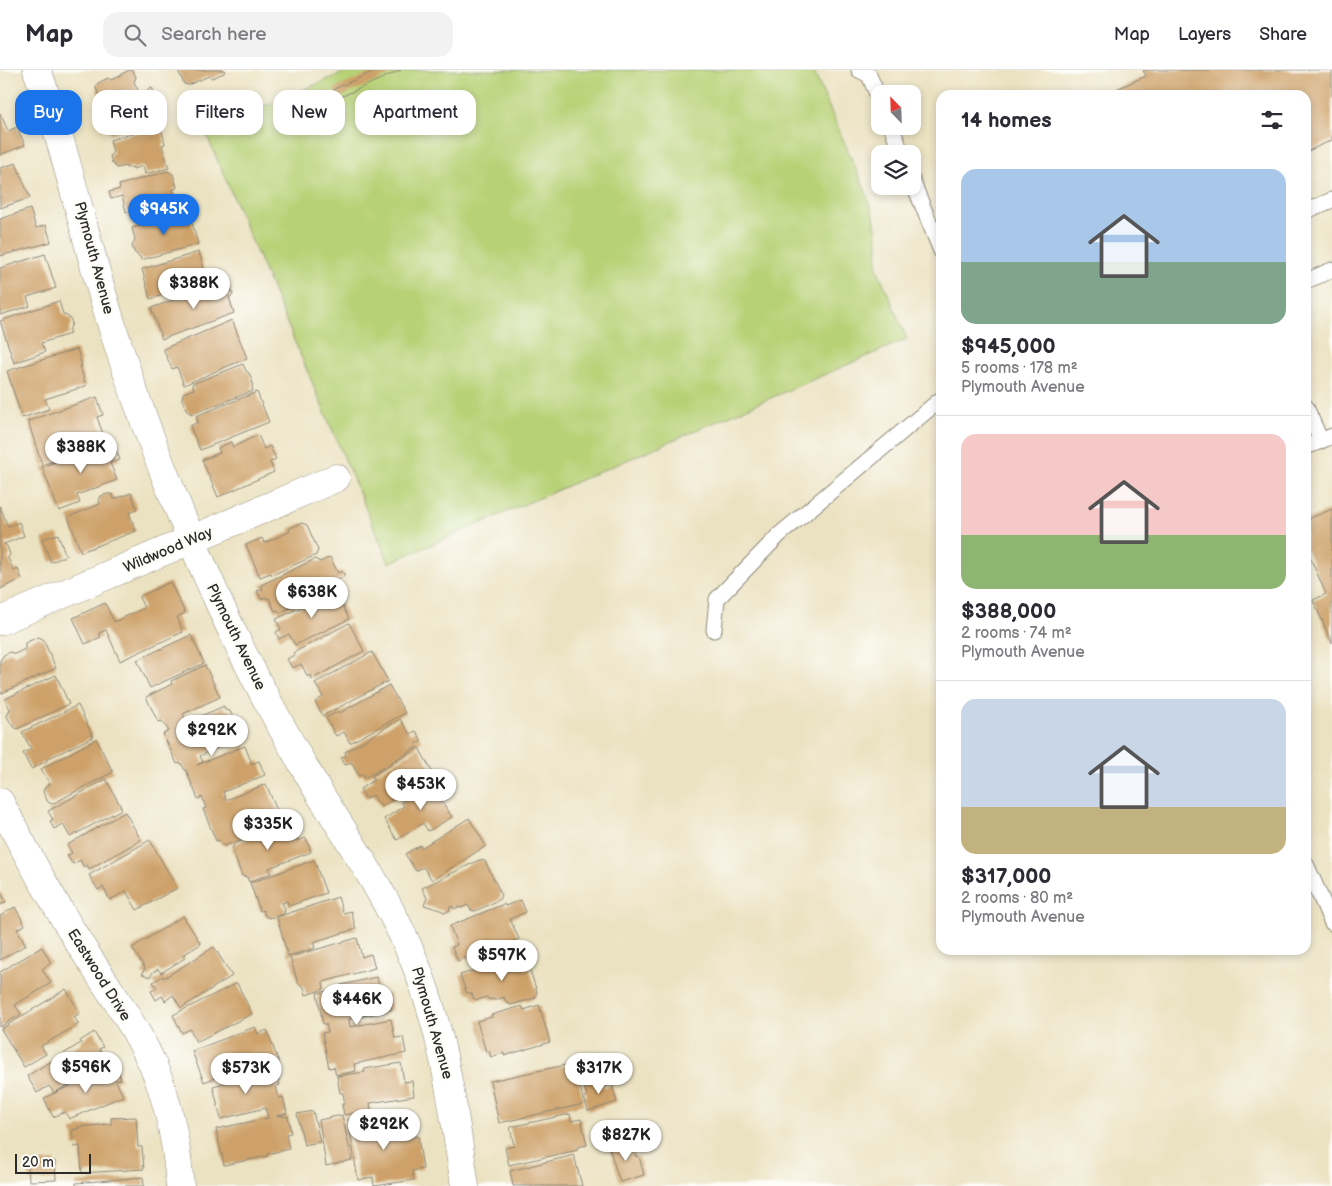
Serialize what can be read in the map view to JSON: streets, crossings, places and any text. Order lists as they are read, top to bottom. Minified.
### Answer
{"streets":{"street":["Plymouth Avenue","Wildwood Way","Eastwood Drive"]},"crossings":[["Plymouth Avenue","Wildwood Way"]],"scale_bar":"20 m","north":"top left","page":{"header":"Map","search":"Search here","nav":["Map","Layers","Share"],"chip":["Buy","Rent","Filters","New","Apartment"],"heading":"14 homes","list":[{"name":"$945,000","note":"5 rooms · 178 m² · Plymouth Avenue"},{"name":"$388,000","note":"2 rooms · 74 m² · Plymouth Avenue"},{"name":"$317,000","note":"2 rooms · 80 m² · Plymouth Avenue"}],"price":["$945K","$388K","$388K","$638K","$292K","$453K","$335K","$597K","$446K","$596K","$573K","$317K","$292K","$827K"],"scale":"20 m"}}
